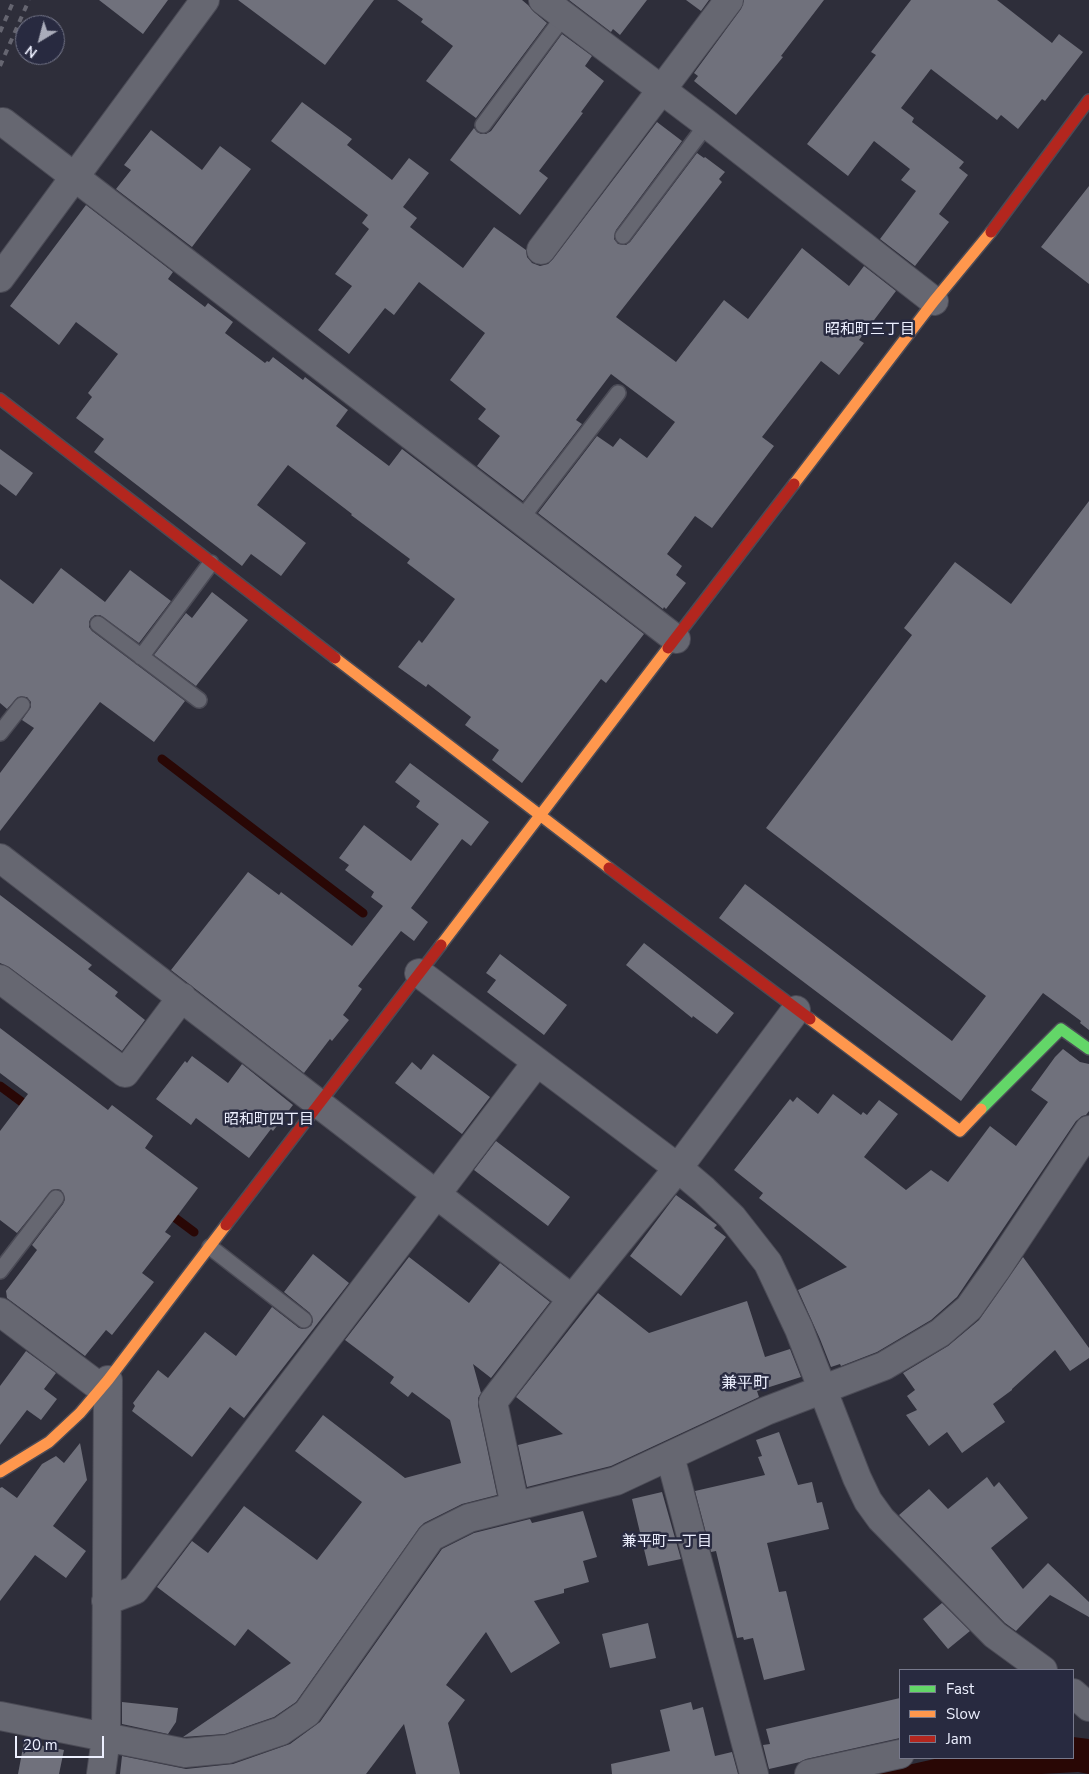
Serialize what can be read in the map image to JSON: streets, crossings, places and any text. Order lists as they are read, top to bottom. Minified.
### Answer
{"districts":["昭和町三丁目","昭和町四丁目","兼平町","兼平町一丁目"],"legend":["Fast","Slow","Jam"],"scale_bar":"20 m","north":"bottom left"}
